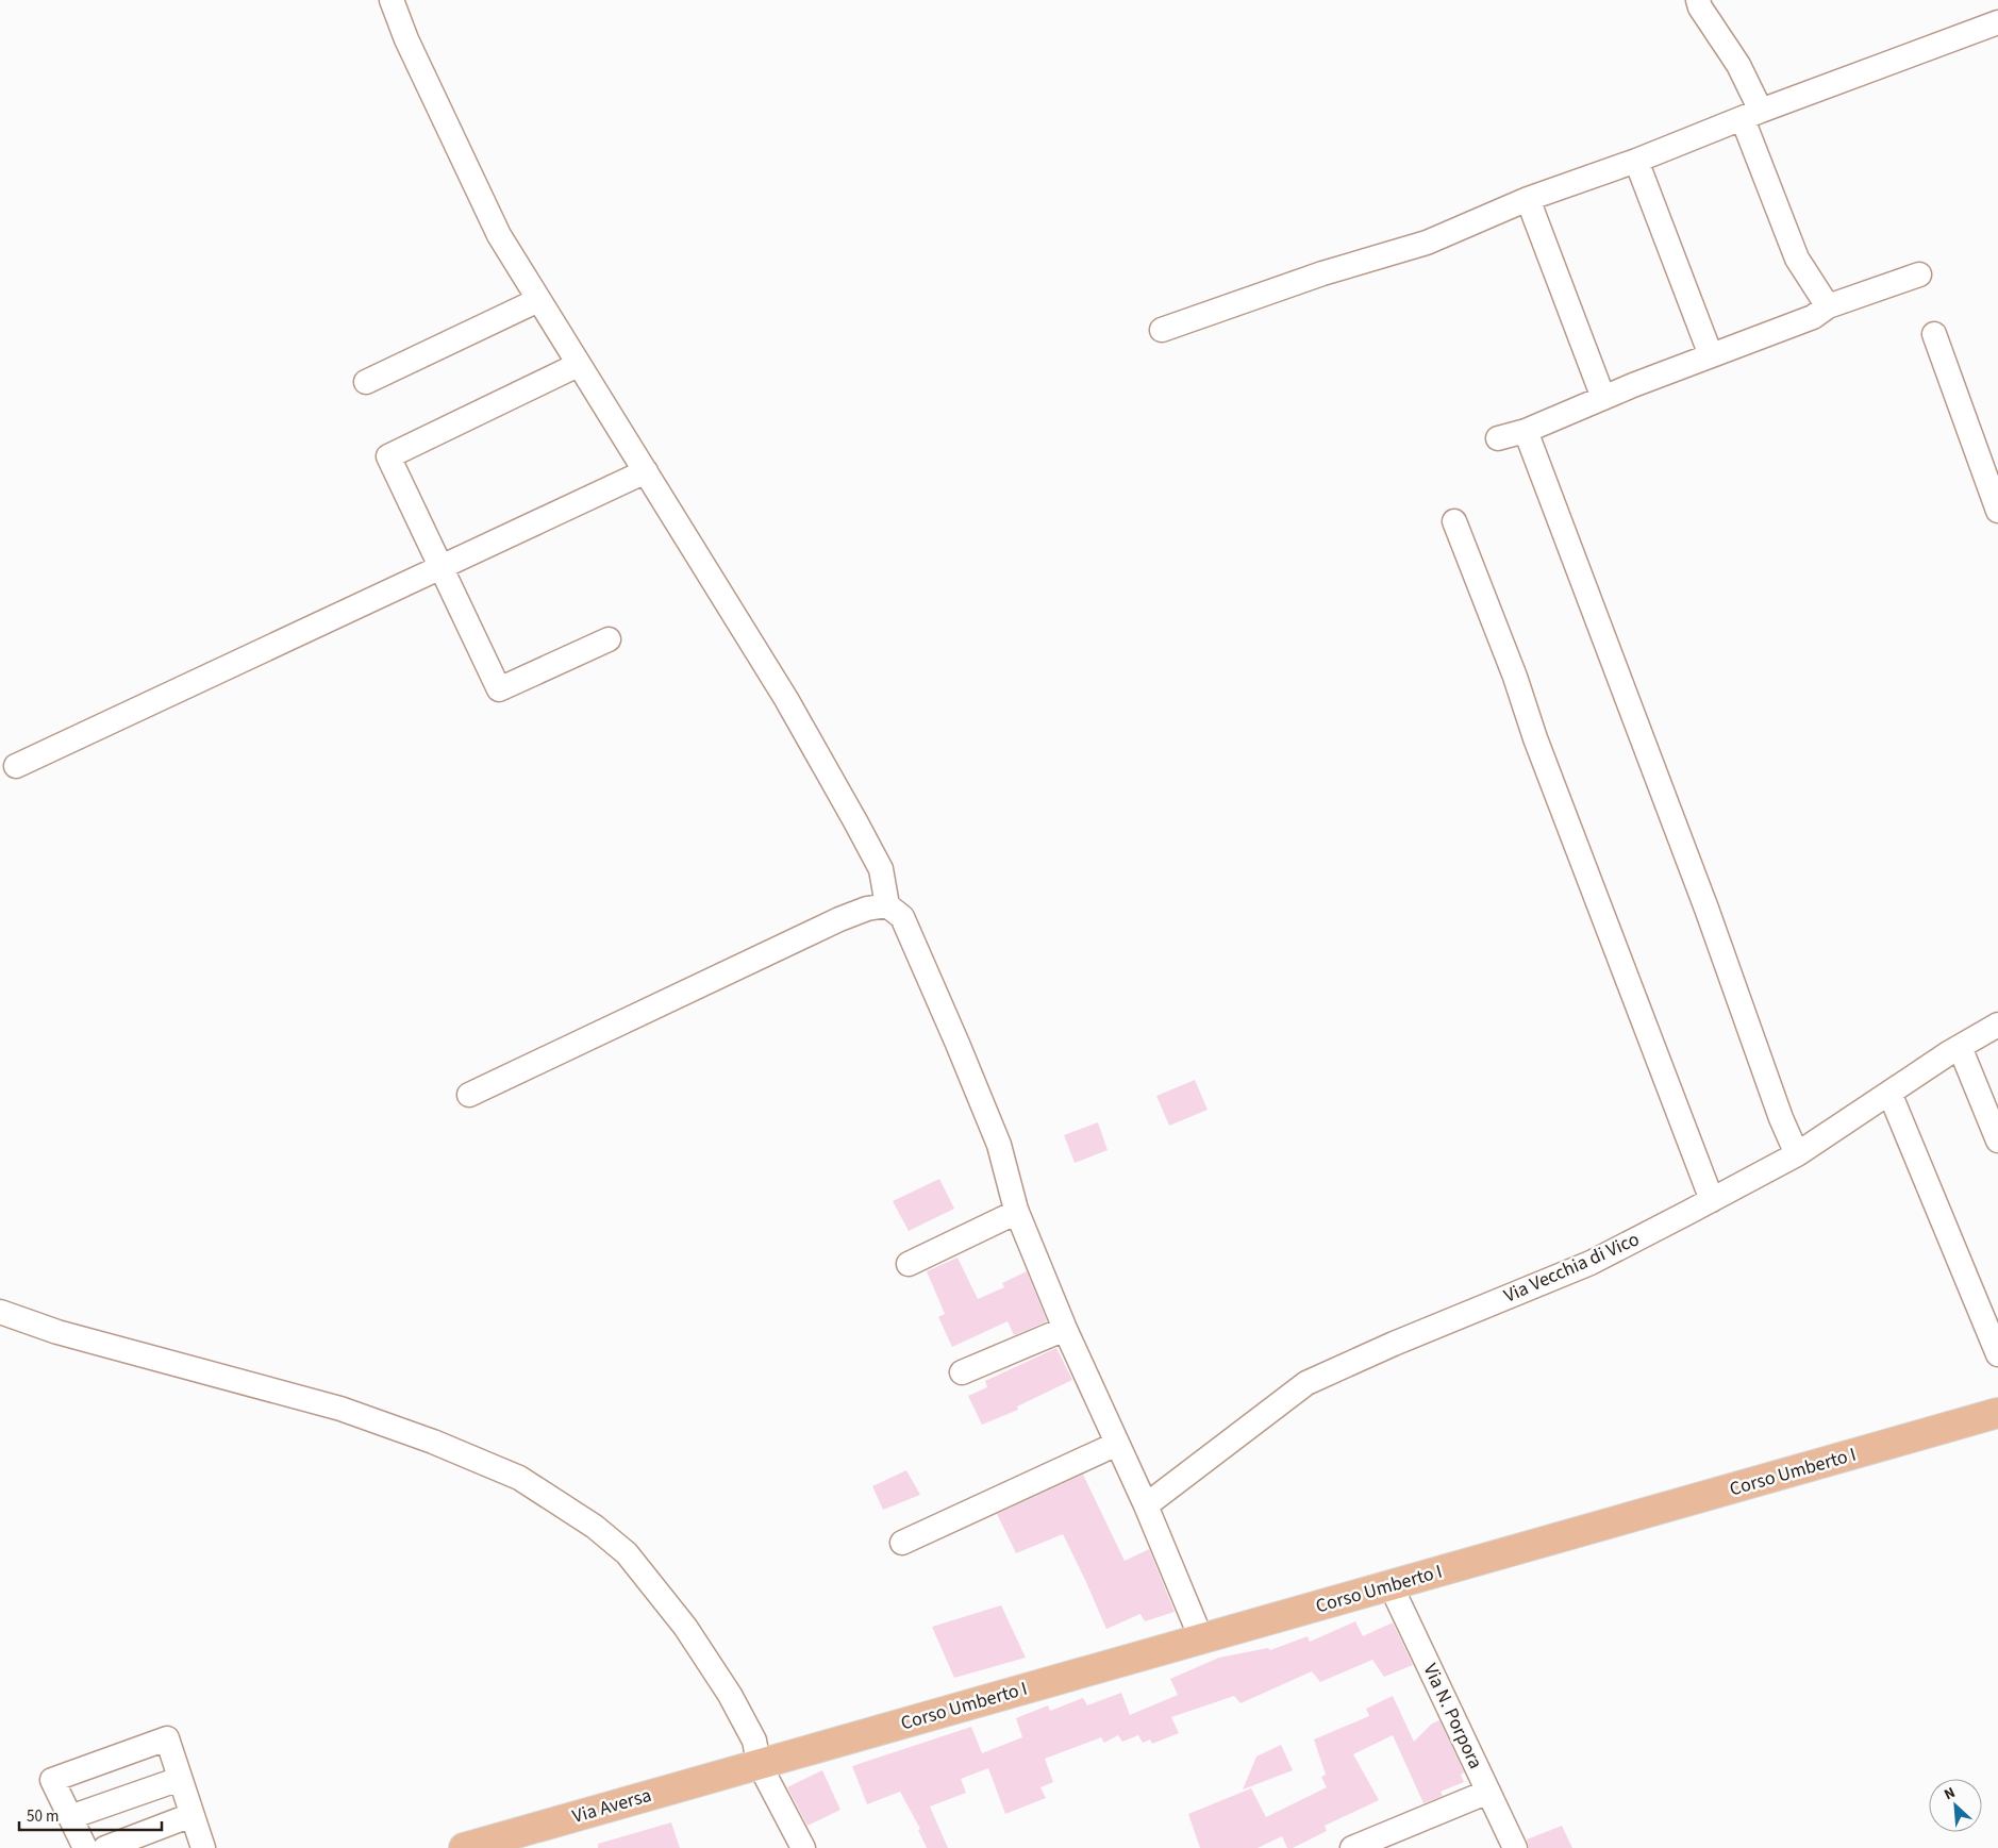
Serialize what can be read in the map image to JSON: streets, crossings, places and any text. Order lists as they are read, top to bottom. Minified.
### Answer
{"streets":{"main road":["Corso Umberto I","Via Aversa"],"street":["Via Vecchia di Vico","Via N. Porpora"]},"crossings":[["Corso Umberto I","Via N. Porpora"],["Corso Umberto I","Via Aversa"]],"scale_bar":"50 m","north":"top left"}
